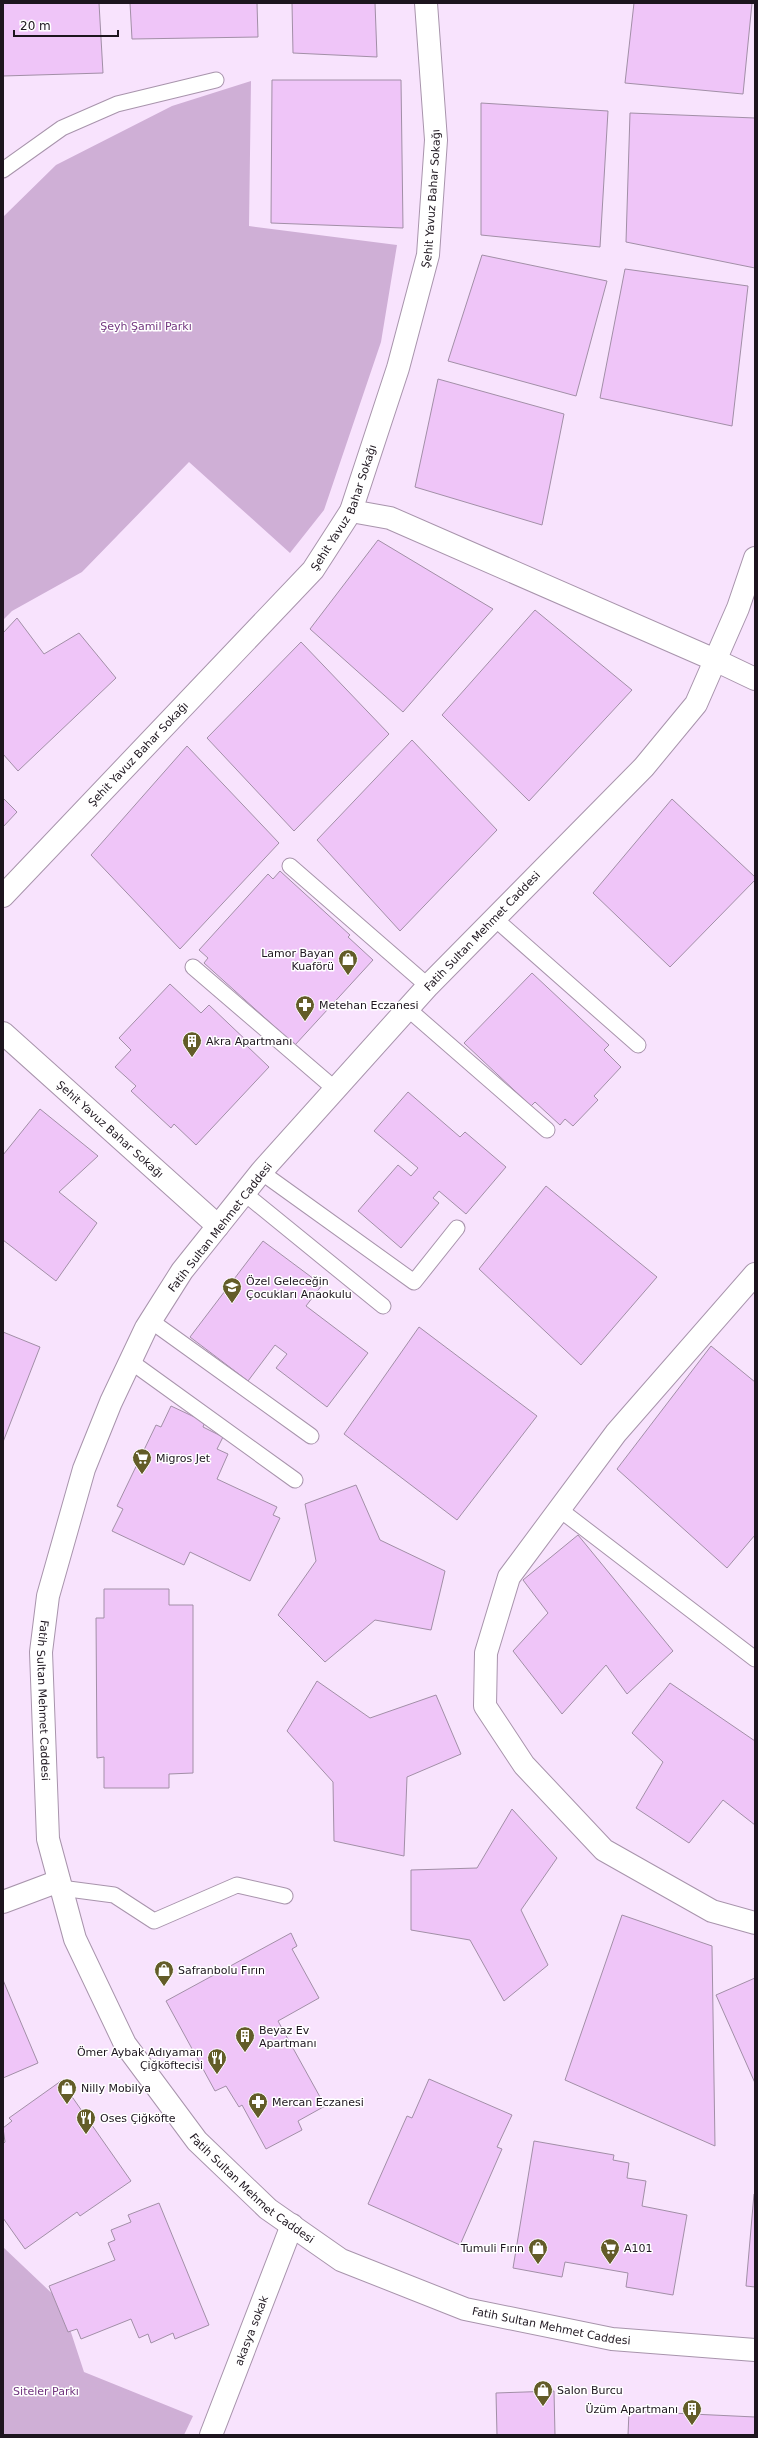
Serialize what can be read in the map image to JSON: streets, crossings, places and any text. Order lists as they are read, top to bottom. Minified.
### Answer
{"streets":{"street":["Şehit Yavuz Bahar Sokağı","Fatih Sultan Mehmet Caddesi","akasya sokak"]},"crossings":[["Şehit Yavuz Bahar Sokağı","Fatih Sultan Mehmet Caddesi"],["Fatih Sultan Mehmet Caddesi","akasya sokak"]],"parks":["Şeyh Şamil Parkı","Siteler Parkı"],"places":{"shop":["Lamor Bayan Kuaförü","Safranbolu Fırın","Nilly Mobilya","Tumuli Fırın","Salon Burcu"],"pharmacy":["Metehan Eczanesi","Mercan Eczanesi"],"building":["Akra Apartmanı","Beyaz Ev Apartmanı","Üzüm Apartmanı"],"school or university":["Özel Geleceğin Çocukları Anaokulu"],"supermarket":["Migros Jet","A101"],"restaurant":["Ömer Aybak Adıyaman Çiğköftecisi","Oses Çiğköfte"]},"scale_bar":"20 m"}
